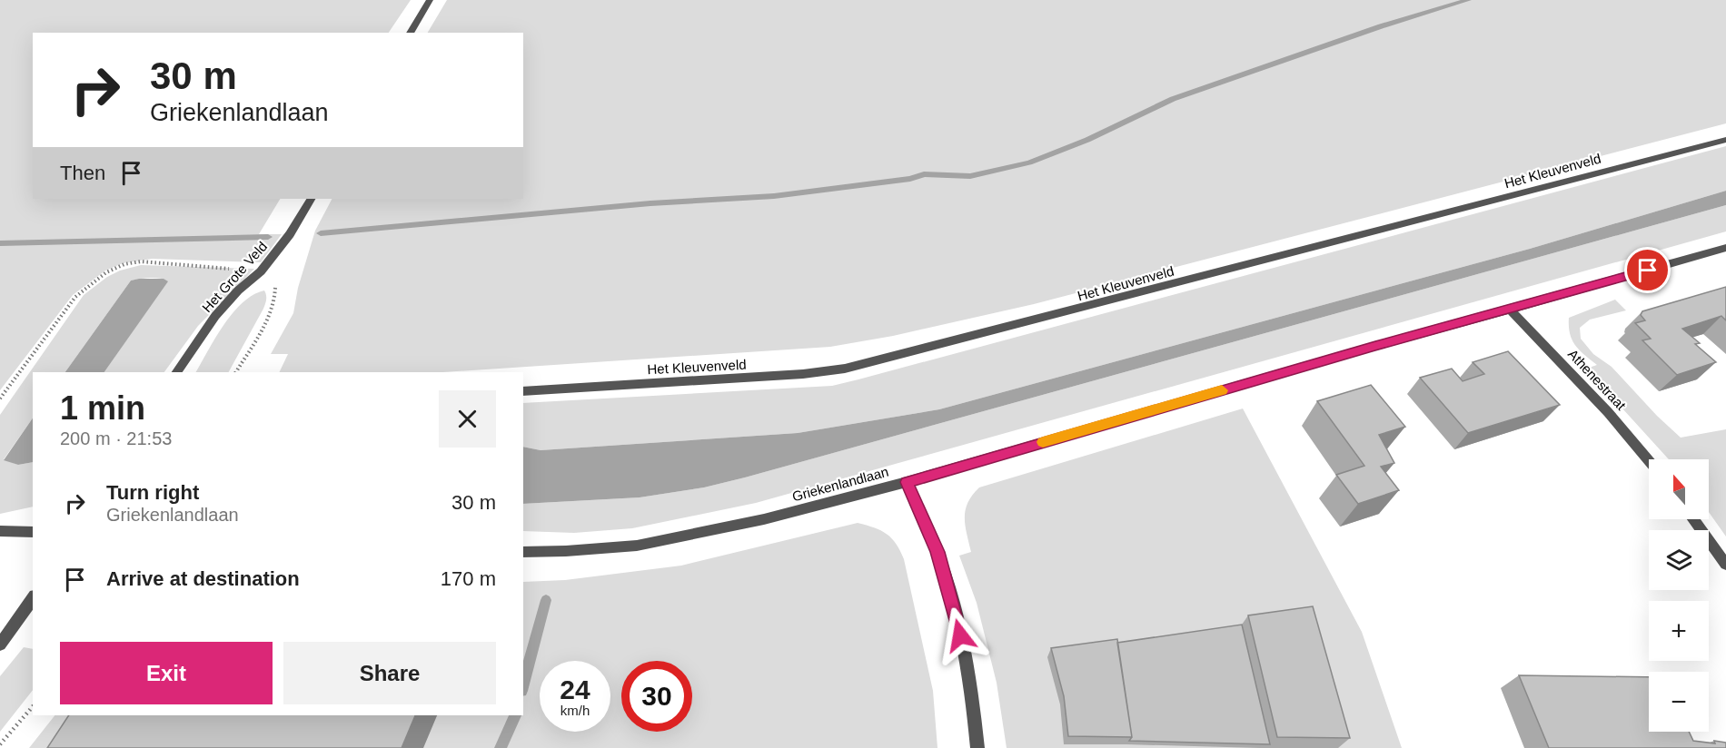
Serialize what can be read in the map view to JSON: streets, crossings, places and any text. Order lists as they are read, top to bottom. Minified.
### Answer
{"streets":{"street":["Het Kleuvenveld","Het Grote Veld","Athenestraat","Griekenlandlaan"]},"crossings":[["Athenestraat","Griekenlandlaan"]],"north":"top","page":{"turn":["30 m","Griekenlandlaan"],"then":"Then","heading":["1 min","200 m · 21:53"],"map_buttons":["+","−"],"list":[{"name":"Turn right","note":"Griekenlandlaan","value":"30 m"},{"name":"Arrive at destination","value":"170 m"}],"buttons":["Exit","Share"],"speed":"24 km/h","limit":"30"}}
